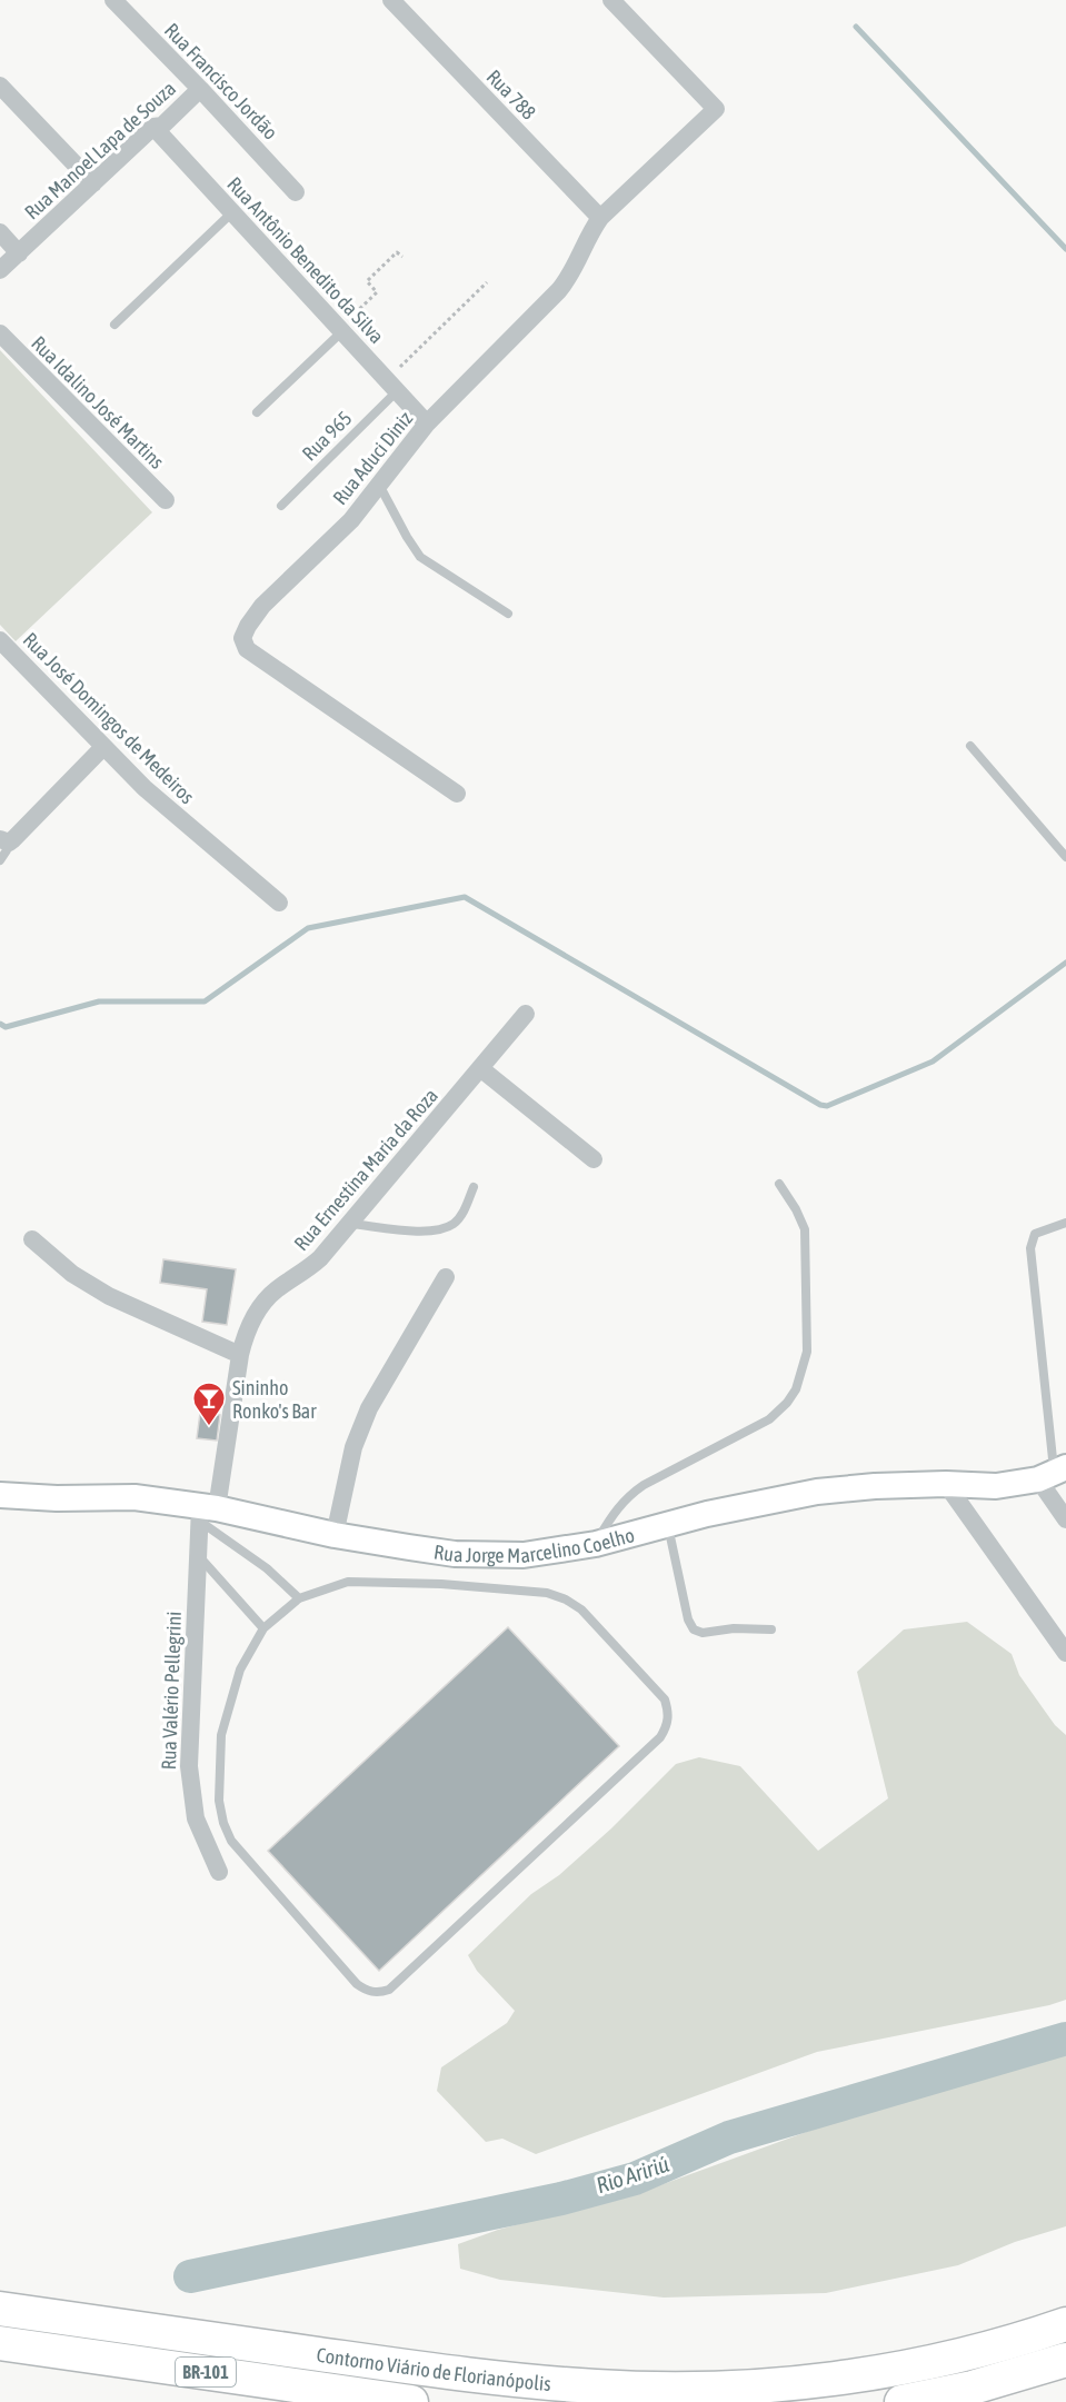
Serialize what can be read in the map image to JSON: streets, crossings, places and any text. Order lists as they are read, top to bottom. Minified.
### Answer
{"streets":{"highway":["Contorno Viário de Florianópolis","BR-101"],"street":["Rua Francisco Jordão","Rua 788","Rua Manoel Lapa de Souza","Rua Antônio Benedito da Silva","Rua Idalino José Martins","Rua Aduci Diniz","Rua José Domingos de Medeiros","Rua Ernestina Maria da Roza","Rua Jorge Marcelino Coelho","Rua Valério Pellegrini"],"lane":["Rua 965"]},"crossings":[["Rua Francisco Jordão","Rua Manoel Lapa de Souza"],["Rua 788","Rua Aduci Diniz"],["Rua Manoel Lapa de Souza","Rua Antônio Benedito da Silva"],["Rua Antônio Benedito da Silva","Rua 965"],["Rua Antônio Benedito da Silva","Rua Aduci Diniz"],["Rua Ernestina Maria da Roza","Rua Jorge Marcelino Coelho"],["Rua Ernestina Maria da Roza","Rua Valério Pellegrini"],["Rua Jorge Marcelino Coelho","Rua Valério Pellegrini"]],"water":["Rio Aririú"],"places":{"bar":["Sininho Ronko's Bar"]}}
